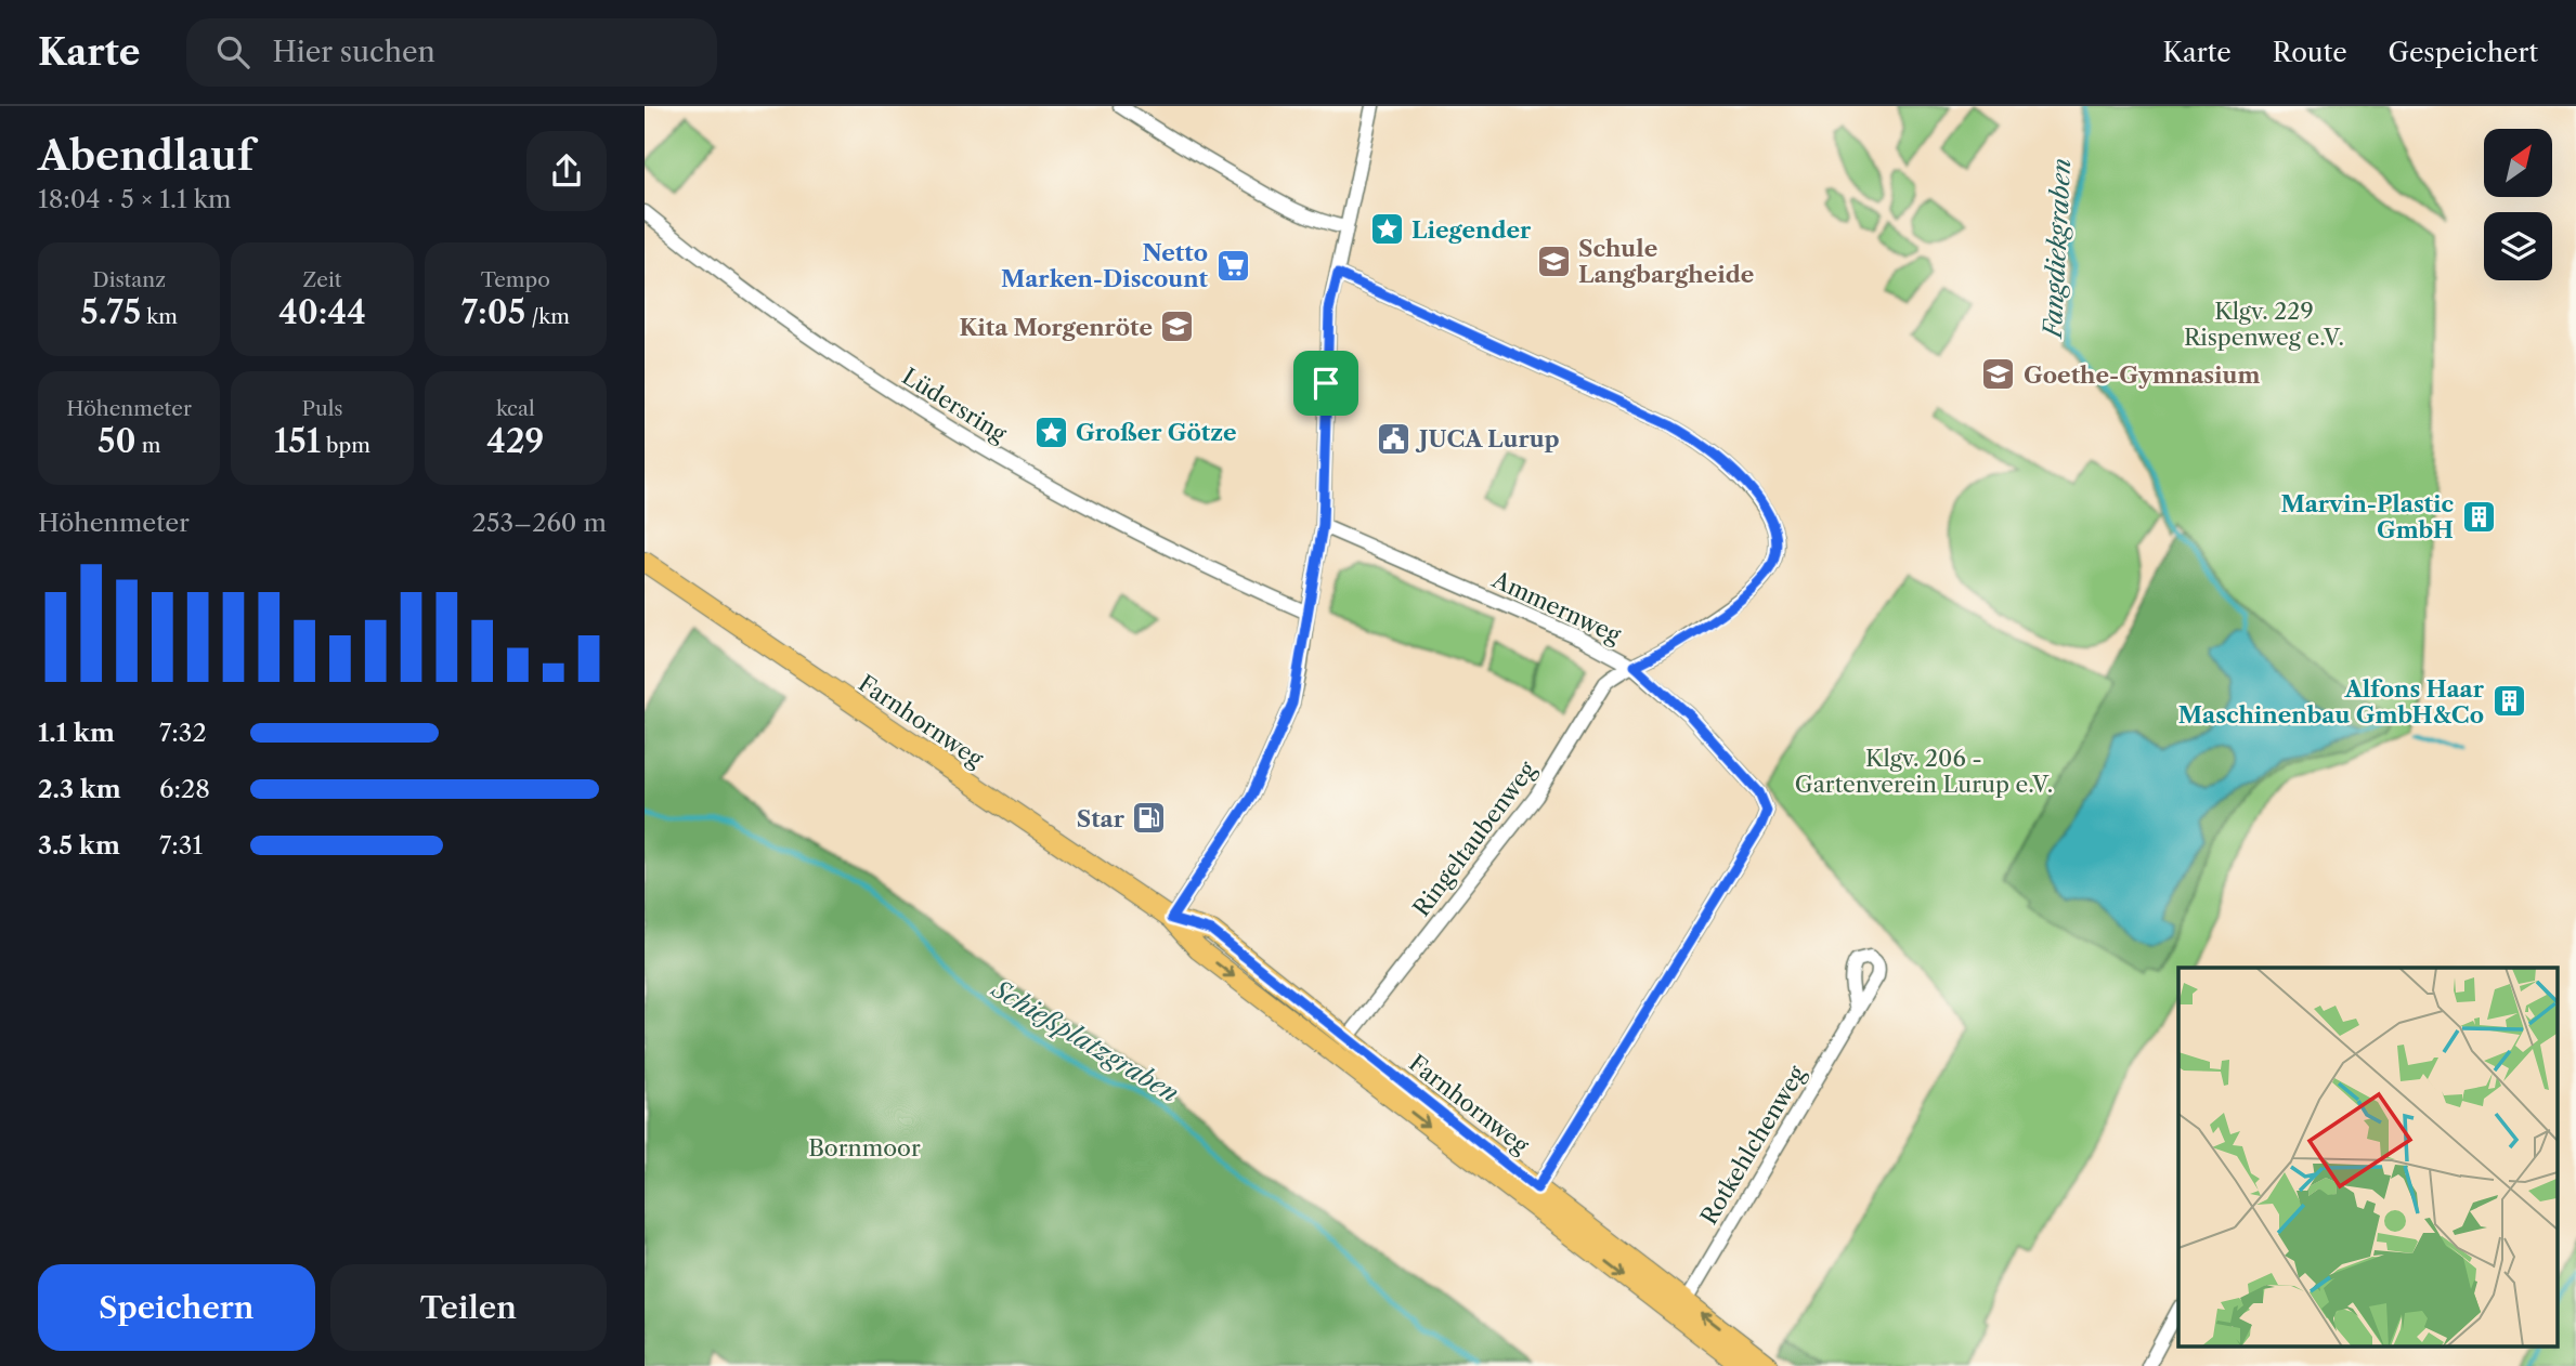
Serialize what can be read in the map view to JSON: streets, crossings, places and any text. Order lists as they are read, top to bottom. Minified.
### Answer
{"streets":{"main road":["Farnhornweg"],"street":["Lüdersring","Ammernweg","Ringeltaubenweg","Rotkehlchenweg"]},"crossings":[["Ammernweg","Farnhornweg"],["Ammernweg","Ringeltaubenweg"],["Farnhornweg","Ringeltaubenweg"],["Farnhornweg","Rotkehlchenweg"]],"water":["Fangdiekgraben","Schießplatzgraben"],"parks":["Klgv. 229 Rispenweg e.V.","Klgv. 206 - Gartenverein Lurup e.V.","Bornmoor"],"places":{"place":["Liegender","Großer Götze"],"school or university":["Schule Langbargheide","Kita Morgenröte","Goethe-Gymnasium"],"supermarket":["Netto Marken-Discount"],"public building":["JUCA Lurup"],"building":["Marvin-Plastic GmbH","Alfons Haar Maschinenbau GmbH&Co"],"fuel station":["Star"]},"north":"top right","page":{"header":"Karte","search":"Hier suchen","nav":["Karte","Route","Gespeichert"],"heading":["Abendlauf","18:04 · 5 × 1.1 km"],"stats":[["Distanz","5.75 km"],["Zeit","40:44"],["Tempo","7:05 /km"],["Höhenmeter","50 m"],["Puls","151 bpm"],["kcal","429"]],"chart":["Höhenmeter","253–260 m"],"list":[{"name":"1.1 km","note":"7:32"},{"name":"2.3 km","note":"6:28"},{"name":"3.5 km","note":"7:31"}],"buttons":["Speichern","Teilen"]}}
